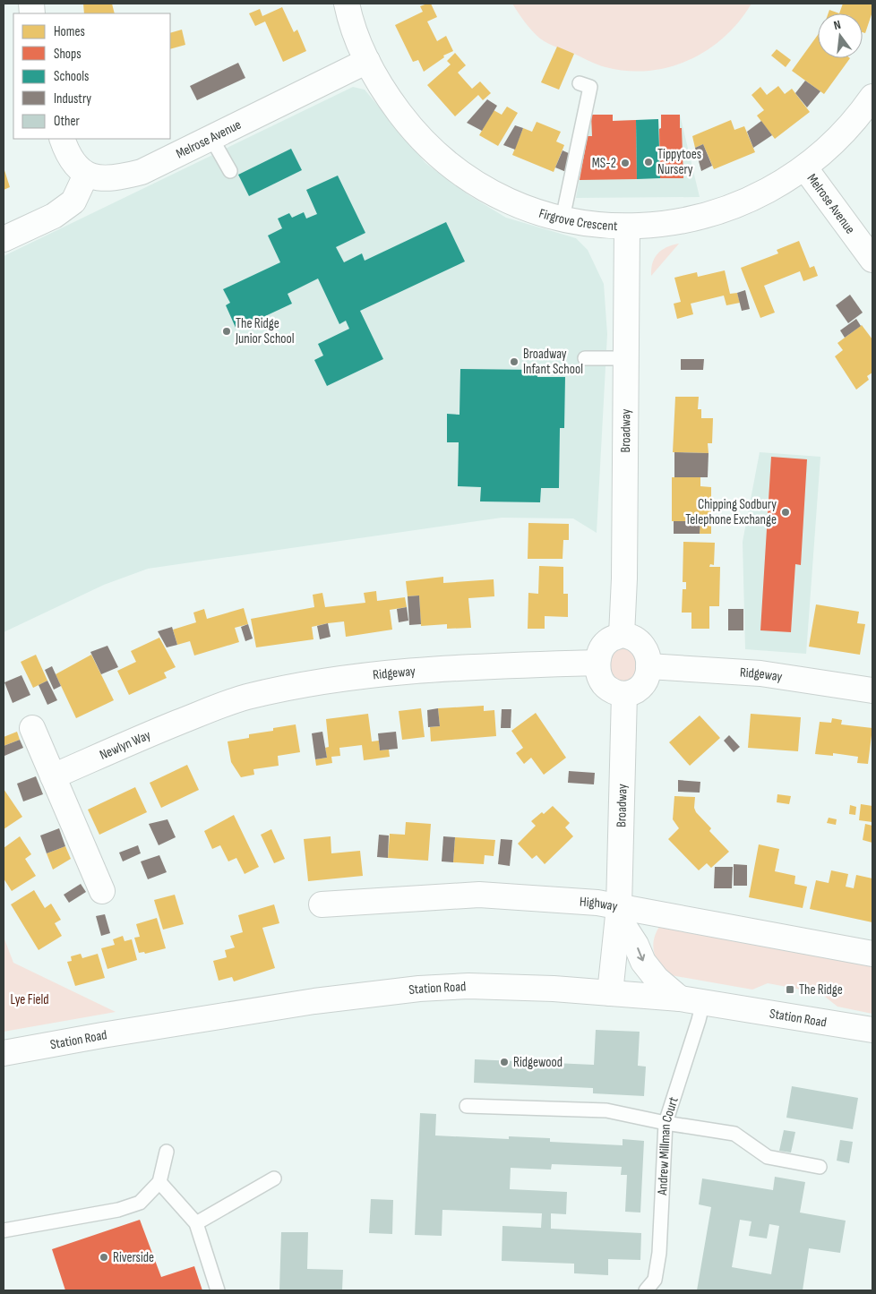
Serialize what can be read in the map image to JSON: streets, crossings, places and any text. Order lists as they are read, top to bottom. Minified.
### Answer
{"streets":{"street":["Melrose Avenue","Firgrove Crescent","Broadway","Ridgeway","Newlyn Way","Highway","Station Road"],"lane":["Andrew Millman Court"]},"crossings":[["Melrose Avenue","Firgrove Crescent"],["Firgrove Crescent","Broadway"],["Broadway","Ridgeway"],["Broadway","Highway"],["Broadway","Station Road"],["Ridgeway","Newlyn Way"],["Station Road","Andrew Millman Court"]],"parks":["Lye Field"],"places":{"other":["Tippytoes Nursery","MS-2","The Ridge Junior School","Broadway Infant School","Chipping Sodbury Telephone Exchange","Ridgewood","Riverside"],"transit":["The Ridge"]},"legend":["Homes","Shops","Schools","Industry","Other"],"north":"top"}
